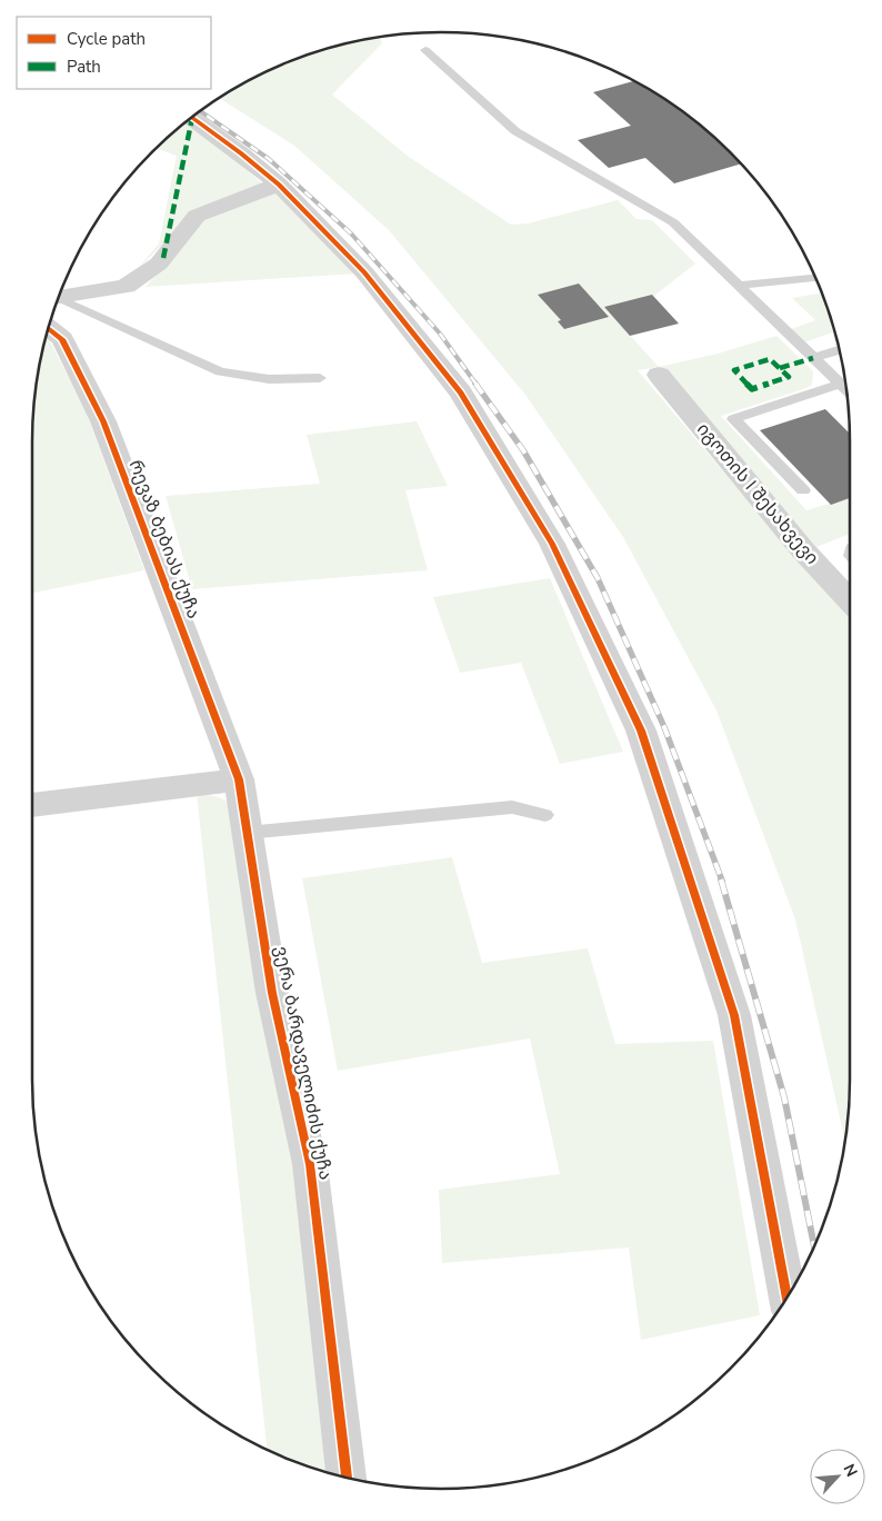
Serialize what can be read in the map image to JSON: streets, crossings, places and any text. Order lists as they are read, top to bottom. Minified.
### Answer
{"streets":{"street":["იგოთის I შესახვევი","რევაზ ბებიას ქუჩა","ვერა ბარდაველიძის ქუჩა"]},"crossings":[["რევაზ ბებიას ქუჩა","ვერა ბარდაველიძის ქუჩა"]],"legend":["Cycle path","Path"],"north":"top right"}
